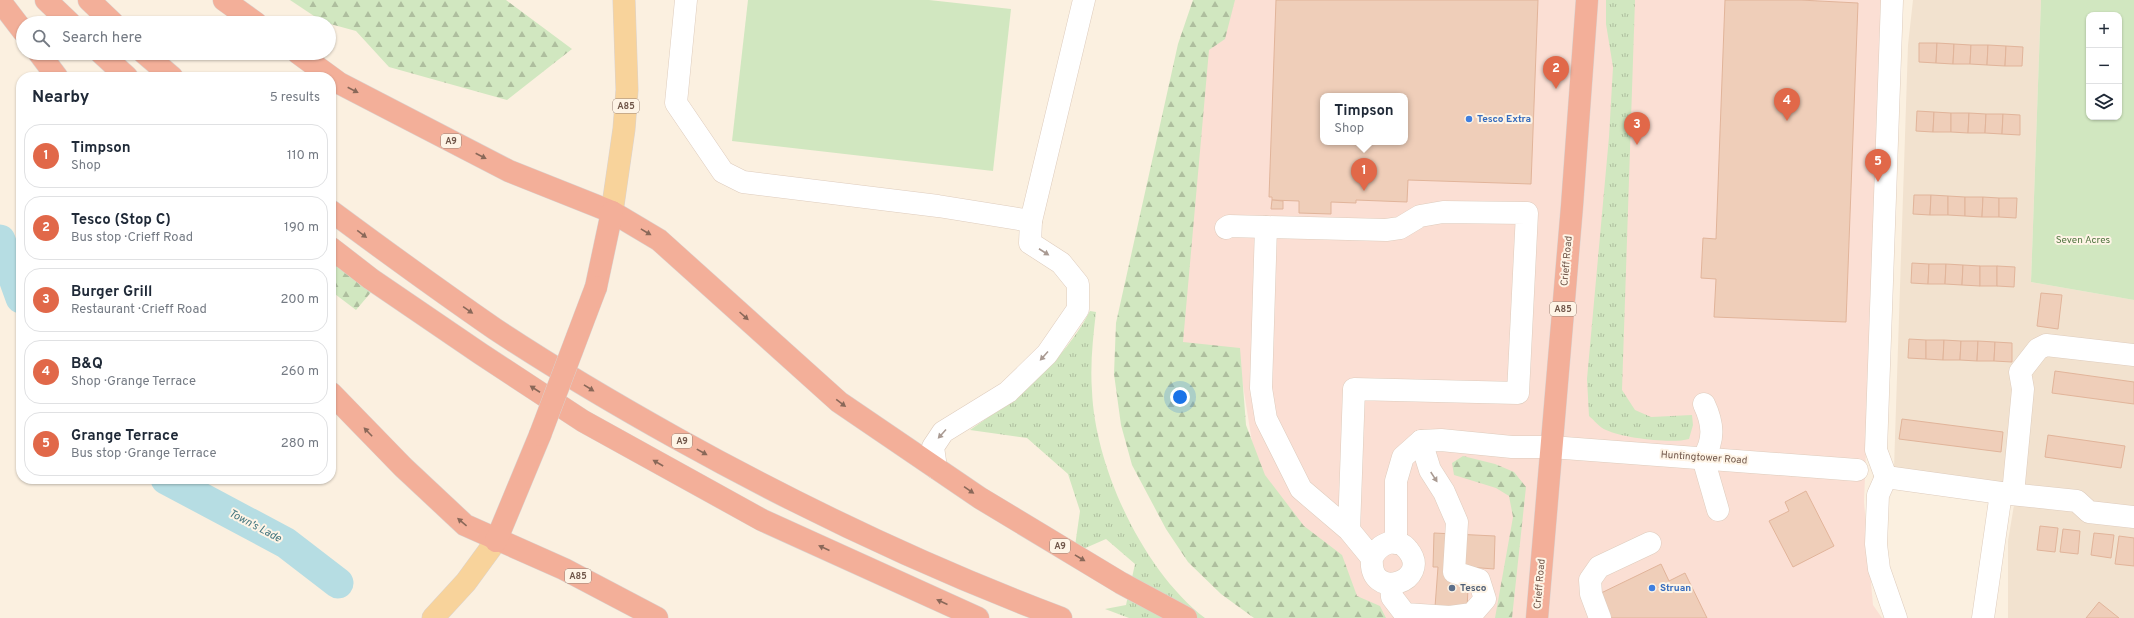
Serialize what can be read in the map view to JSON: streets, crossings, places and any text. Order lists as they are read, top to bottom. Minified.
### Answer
{"streets":{"highway":["A85","A9","Crieff Road"],"street":["Huntingtower Road"]},"crossings":[["A85","A9"],["Crieff Road","Huntingtower Road"]],"water":["Town's Lade"],"parks":["Seven Acres"],"places":["Tesco Extra","Tesco","Struan"],"page":{"map_buttons":["+","−"],"search":"Search here","pins":["2","4","3","5","1"],"heading":["Nearby","5 results"],"popup":["Timpson","Shop"],"list":[{"mark":"1","name":"Timpson","note":"Shop","value":"110 m"},{"mark":"2","name":"Tesco (Stop C)","note":"Bus stop · Crieff Road","value":"190 m"},{"mark":"3","name":"Burger Grill","note":"Restaurant · Crieff Road","value":"200 m"},{"mark":"4","name":"B&Q","note":"Shop · Grange Terrace","value":"260 m"},{"mark":"5","name":"Grange Terrace","note":"Bus stop · Grange Terrace","value":"280 m"}]}}
